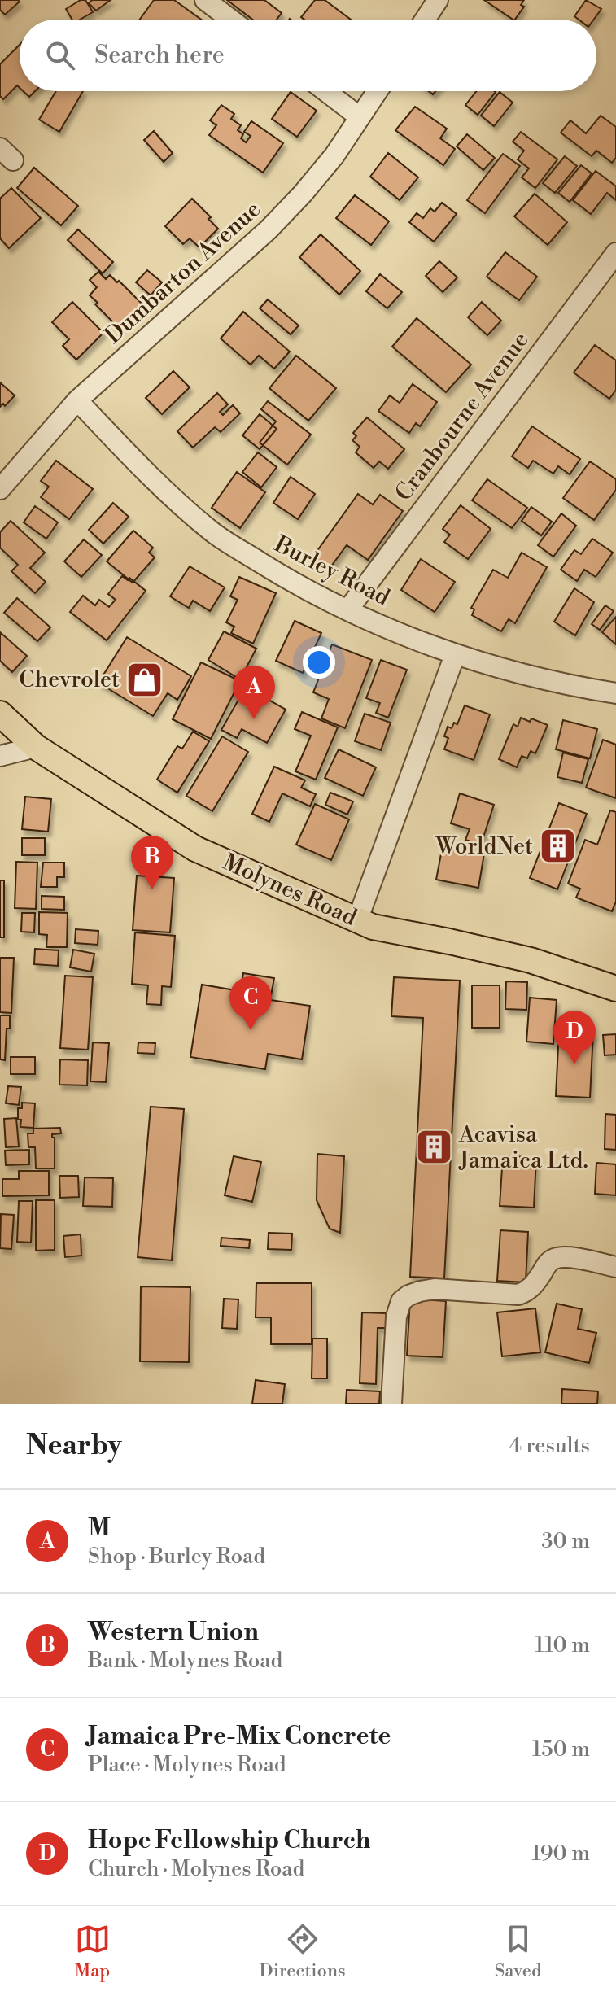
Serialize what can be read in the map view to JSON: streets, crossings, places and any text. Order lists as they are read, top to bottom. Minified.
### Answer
{"streets":{"main road":["Molynes Road"],"street":["Dumbarton Avenue","Cranbourne Avenue","Burley Road"]},"crossings":[["Dumbarton Avenue","Burley Road"],["Cranbourne Avenue","Burley Road"]],"places":{"shop":["Chevrolet"],"building":["WorldNet","Acavisa Jamaica Ltd."]},"page":{"search":"Search here","pins":["A","B","C","D"],"heading":["Nearby","4 results"],"list":[{"mark":"A","name":"M","note":"Shop · Burley Road","value":"30 m"},{"mark":"B","name":"Western Union","note":"Bank · Molynes Road","value":"110 m"},{"mark":"C","name":"Jamaica Pre-Mix Concrete","note":"Place · Molynes Road","value":"150 m"},{"mark":"D","name":"Hope Fellowship Church","note":"Church · Molynes Road","value":"190 m"}],"nav":["Map","Directions","Saved"]}}
